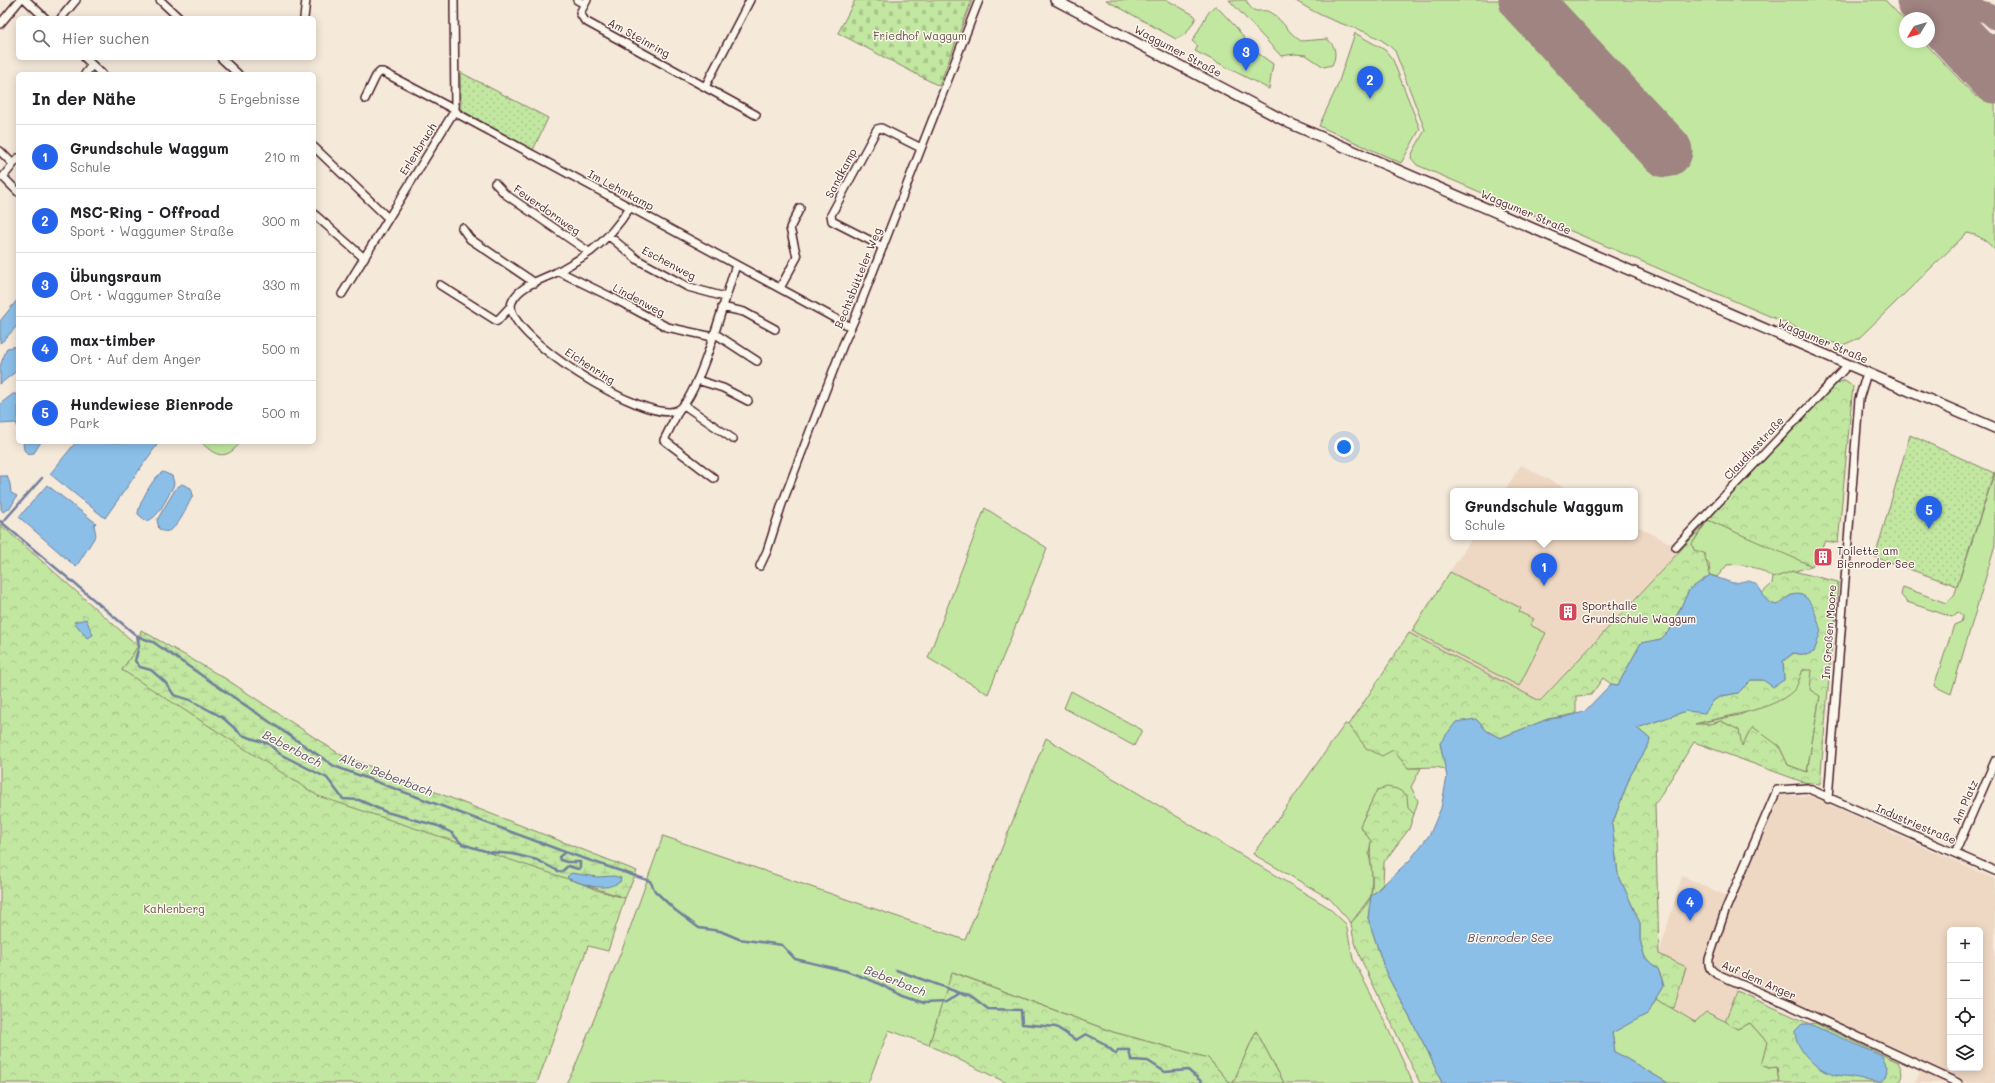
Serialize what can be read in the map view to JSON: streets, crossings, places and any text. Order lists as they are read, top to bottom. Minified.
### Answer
{"streets":{"street":["Am Steinring","Waggumer Straße","Erlenbruch","Sandkamp","Im Lehmkamp","Feuerdornweg","Eschenweg","Bechtsbütteler Weg","Lindenweg","Eichenring","Claudiusstraße","Im Großen Moore","Am Platz","Industriestraße","Auf dem Anger"]},"crossings":[["Waggumer Straße","Claudiusstraße"],["Waggumer Straße","Im Großen Moore"],["Erlenbruch","Im Lehmkamp"],["Sandkamp","Bechtsbütteler Weg"],["Im Lehmkamp","Bechtsbütteler Weg"],["Im Großen Moore","Industriestraße"],["Im Großen Moore","Auf dem Anger"],["Am Platz","Industriestraße"],["Industriestraße","Auf dem Anger"]],"water":["Beberbach","Alter Beberbach","Bienroder See"],"parks":["Friedhof Waggum","Kahlenberg"],"places":{"building":["Toilette am Bienroder See","Sporthalle Grundschule Waggum"]},"north":"bottom left","page":{"search":"Hier suchen","pins":["3","2","5","1","4"],"heading":["In der Nähe","5 Ergebnisse"],"list":[{"mark":"1","name":"Grundschule Waggum","note":"Schule","value":"210 m"},{"mark":"2","name":"MSC-Ring - Offroad","note":"Sport · Waggumer Straße","value":"300 m"},{"mark":"3","name":"Übungsraum","note":"Ort · Waggumer Straße","value":"330 m"},{"mark":"4","name":"max-timber","note":"Ort · Auf dem Anger","value":"500 m"},{"mark":"5","name":"Hundewiese Bienrode","note":"Park","value":"500 m"}],"popup":["Grundschule Waggum","Schule"],"map_buttons":["+","−"]}}
